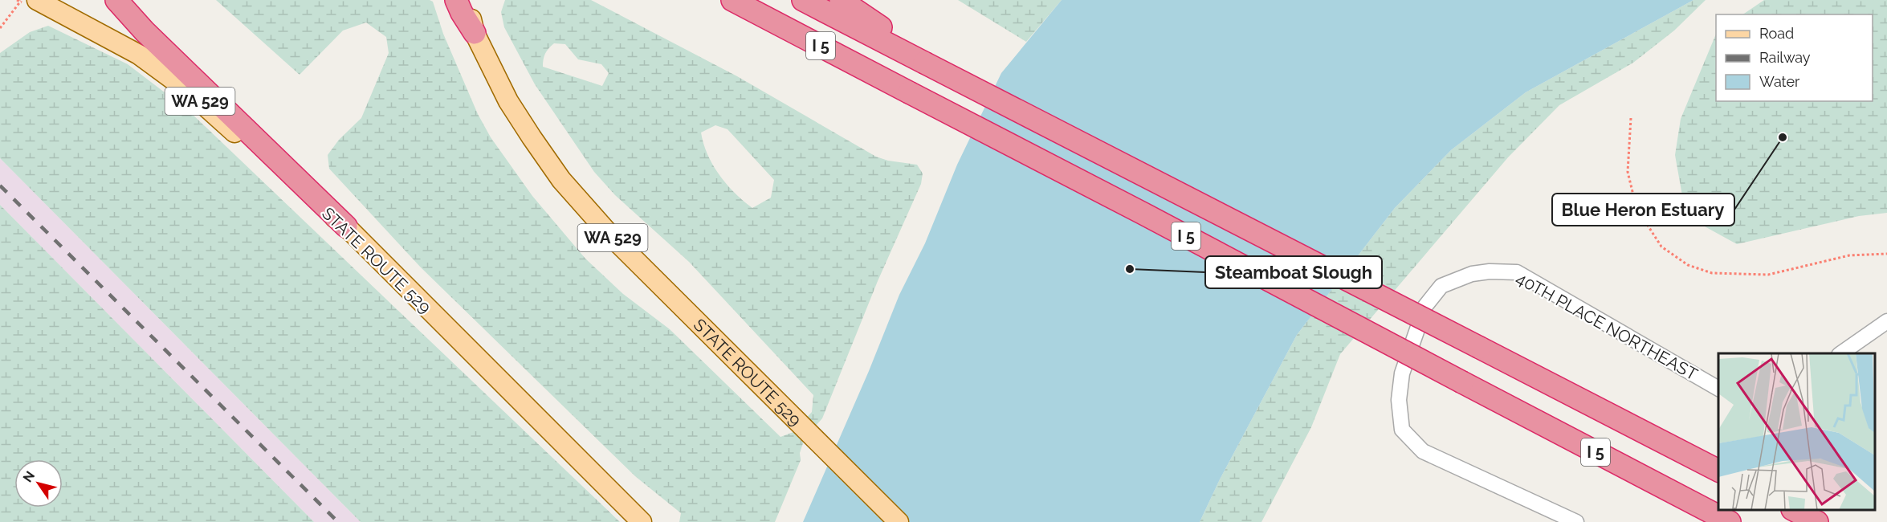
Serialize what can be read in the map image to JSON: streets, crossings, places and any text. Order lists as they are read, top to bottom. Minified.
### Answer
{"streets":{"highway":["I 5"],"main road":["WA 529","STATE ROUTE 529"],"lane":["40TH PLACE NORTHEAST"]},"places":["Blue Heron Estuary","Steamboat Slough"],"legend":["Road","Railway","Water"],"north":"top left"}
